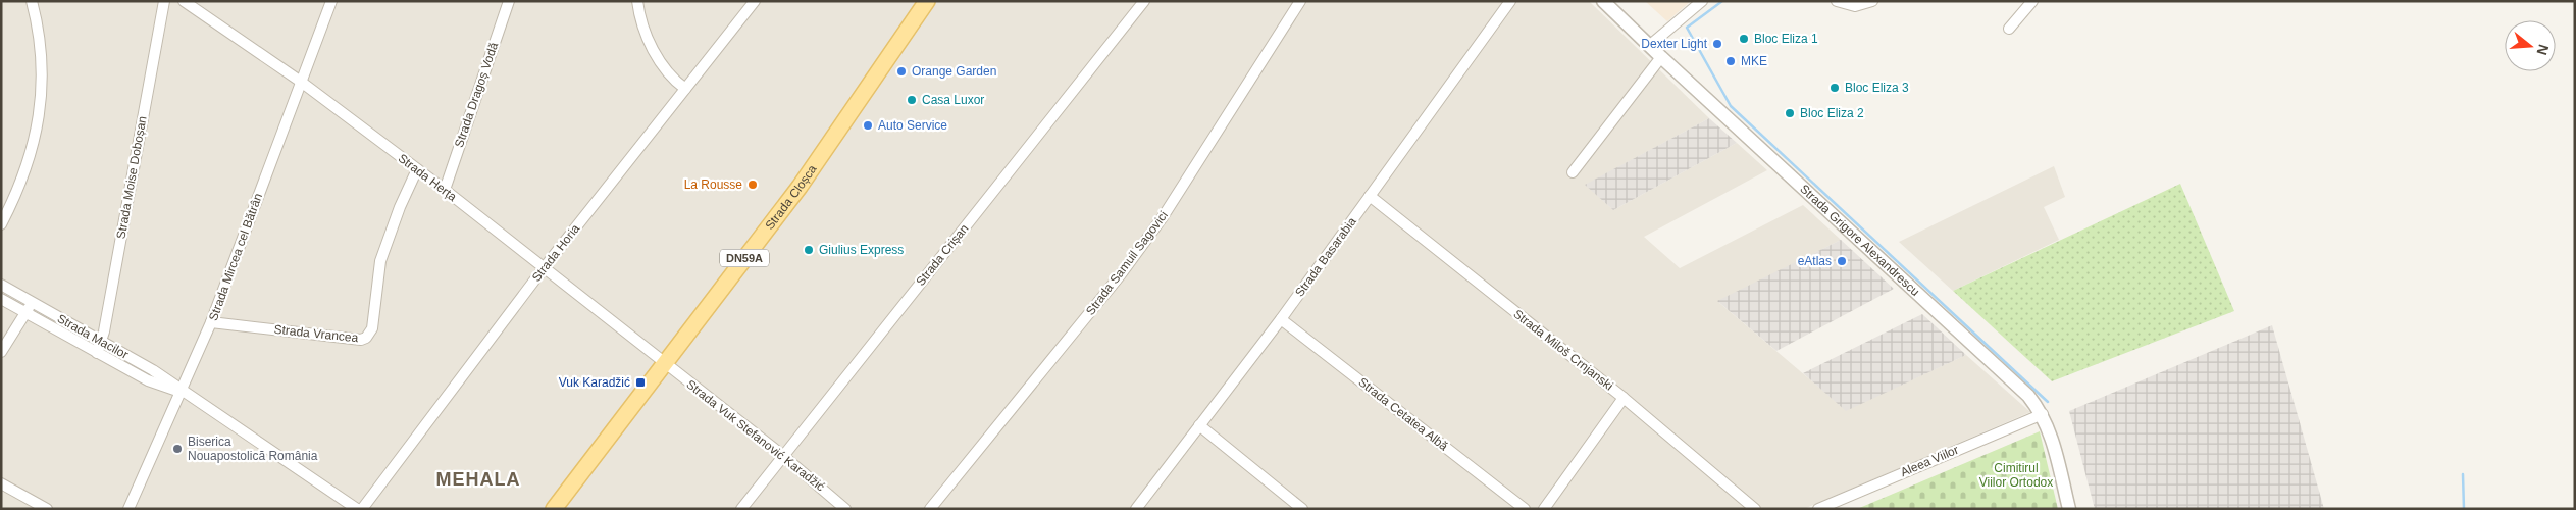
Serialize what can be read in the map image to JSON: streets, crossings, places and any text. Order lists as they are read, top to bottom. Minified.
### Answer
{"streets":{"main road":["Strada Cloșca","DN59A"],"street":["Strada Dragoș Vodă","Strada Moise Doboșan","Strada Herța","Strada Grigore Alexandrescu","Strada Horia","Strada Crișan","Strada Mircea cel Bătrân","Strada Basarabia","Strada Samuil Sagovici","Strada Vrancea","Strada Macilor","Strada Miloš Crnjanski","Strada Cetatea Albă","Strada Vuk Stefanović Karadžić","Aleea Viilor"]},"crossings":[["Strada Dragoș Vodă","Strada Herța"],["Strada Moise Doboșan","Strada Macilor"],["Strada Herța","Strada Cloșca"],["Strada Herța","Strada Horia"],["Strada Herța","Strada Mircea cel Bătrân"],["Strada Herța","Strada Vrancea"],["Strada Herța","Strada Vuk Stefanović Karadžić"],["Strada Cloșca","Strada Vuk Stefanović Karadžić"],["Strada Grigore Alexandrescu","Aleea Viilor"],["Strada Crișan","Strada Vuk Stefanović Karadžić"],["Strada Mircea cel Bătrân","Strada Vrancea"],["Strada Mircea cel Bătrân","Strada Macilor"],["Strada Basarabia","Strada Miloš Crnjanski"],["Strada Basarabia","Strada Cetatea Albă"]],"districts":["MEHALA"],"parks":["Cimitirul Viilor Ortodox"],"places":{"other":["Bloc Eliza 1","Dexter Light","MKE","Orange Garden","Bloc Eliza 3","Casa Luxor","Bloc Eliza 2","Auto Service","La Rousse","Giulius Express","eAtlas","Biserica Nouapostolică România"],"transit":["Vuk Karadžić"]},"north":"right"}
